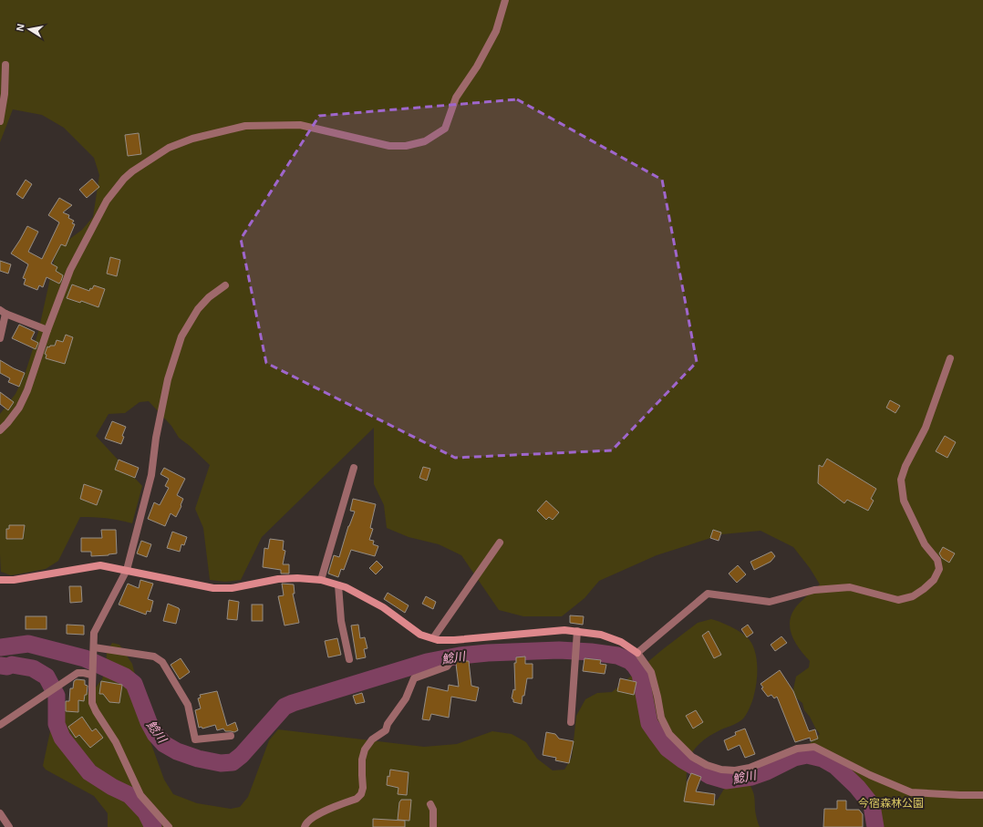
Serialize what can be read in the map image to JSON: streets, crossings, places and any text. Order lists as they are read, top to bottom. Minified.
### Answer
{"water":["鯰川"],"parks":["今宿森林公園"],"north":"left"}
